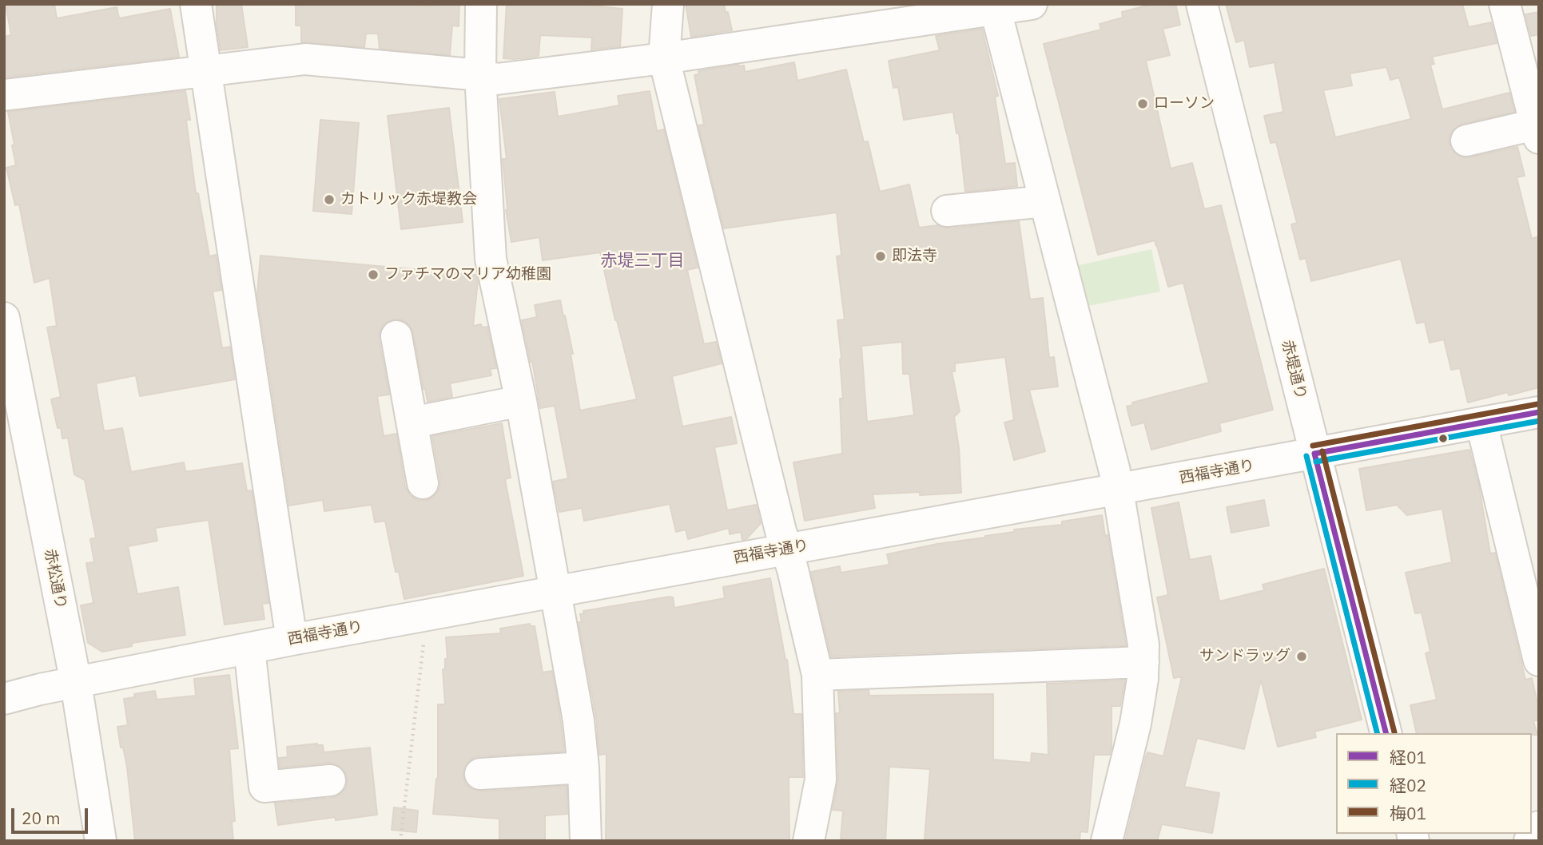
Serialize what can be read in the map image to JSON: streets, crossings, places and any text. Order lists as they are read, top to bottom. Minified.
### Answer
{"streets":{"street":["赤堤通り","西福寺通り","赤松通り"]},"crossings":[["赤堤通り","西福寺通り"],["西福寺通り","赤松通り"]],"districts":["赤堤三丁目"],"places":["ローソン","カトリック赤堤教会","即法寺","ファチマのマリア幼稚園","サンドラッグ"],"lines":["transit line 梅01","transit line 経01","transit line 経02"],"legend":["経01","経02","梅01"],"scale_bar":"20 m"}
